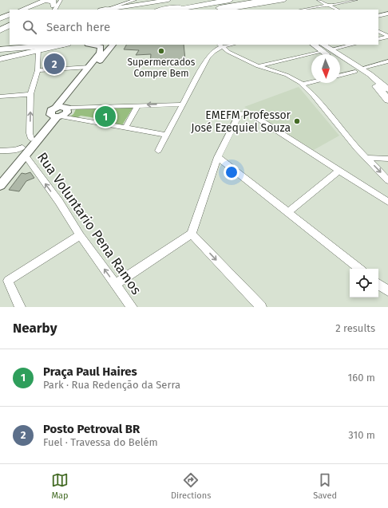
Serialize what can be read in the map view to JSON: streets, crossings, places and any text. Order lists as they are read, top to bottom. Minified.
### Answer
{"streets":{"street":["Rua Voluntario Pena Ramos"]},"one_way":["Rua Voluntario Pena Ramos"],"places":["Supermercados Compre Bem","EMEFM Professor José Ezequiel Souza"],"north":"bottom","page":{"search":"Search here","pins":["2","1"],"heading":["Nearby","2 results"],"list":[{"mark":"1","name":"Praça Paul Haires","note":"Park · Rua Redenção da Serra","value":"160 m"},{"mark":"2","name":"Posto Petroval BR","note":"Fuel · Travessa do Belém","value":"310 m"}],"nav":["Map","Directions","Saved"]}}
